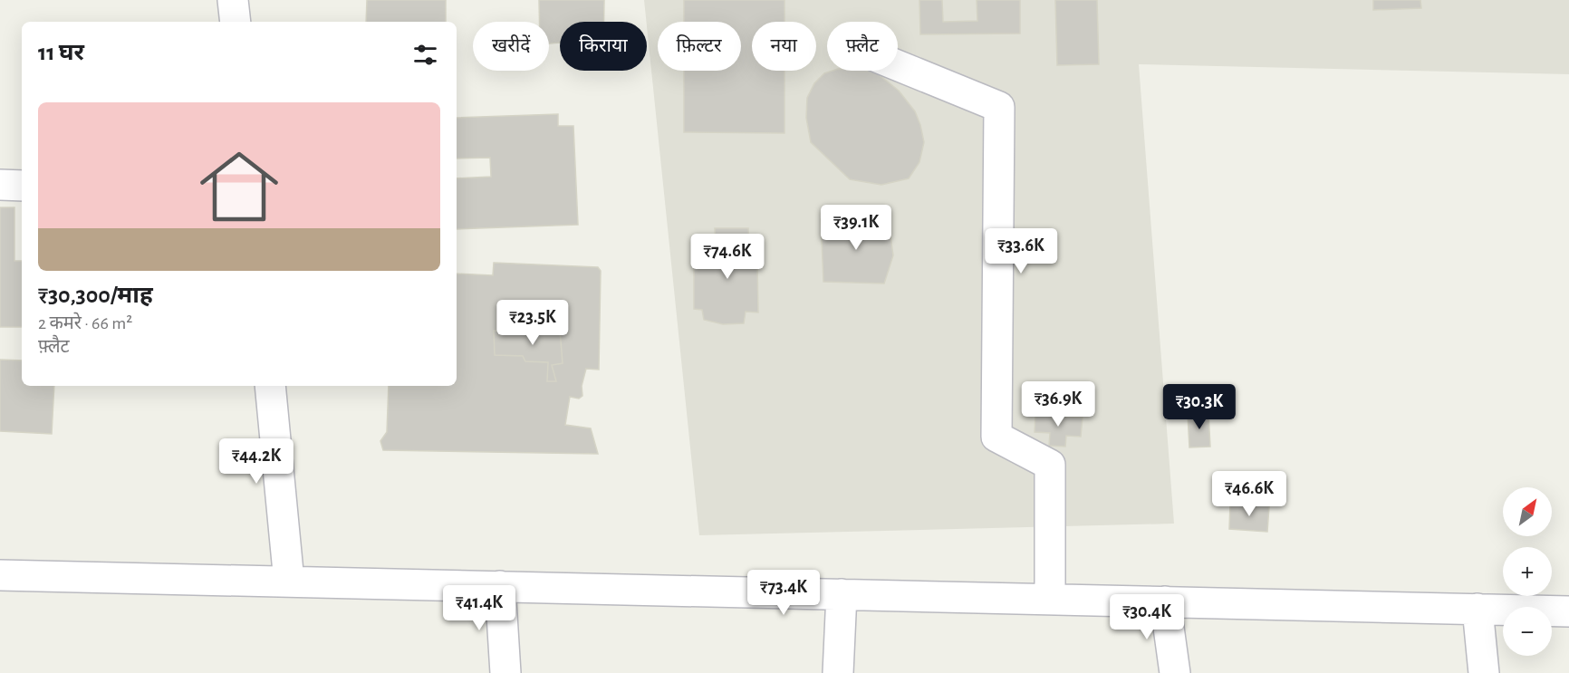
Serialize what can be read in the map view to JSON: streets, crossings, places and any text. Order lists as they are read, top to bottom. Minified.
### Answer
{"north":"top right","page":{"chip":["खरीदें","किराया","फ़िल्टर","नया","फ़्लैट"],"heading":"11 घर","list":[{"name":"₹30,300/माह","note":"2 कमरे · 66 m² · फ़्लैट"}],"price":["₹39.1K","₹33.6K","₹74.6K","₹23.5K","₹36.9K","₹30.3K","₹44.2K","₹46.6K","₹73.4K","₹41.4K","₹30.4K"],"map_buttons":["+","−"]}}
